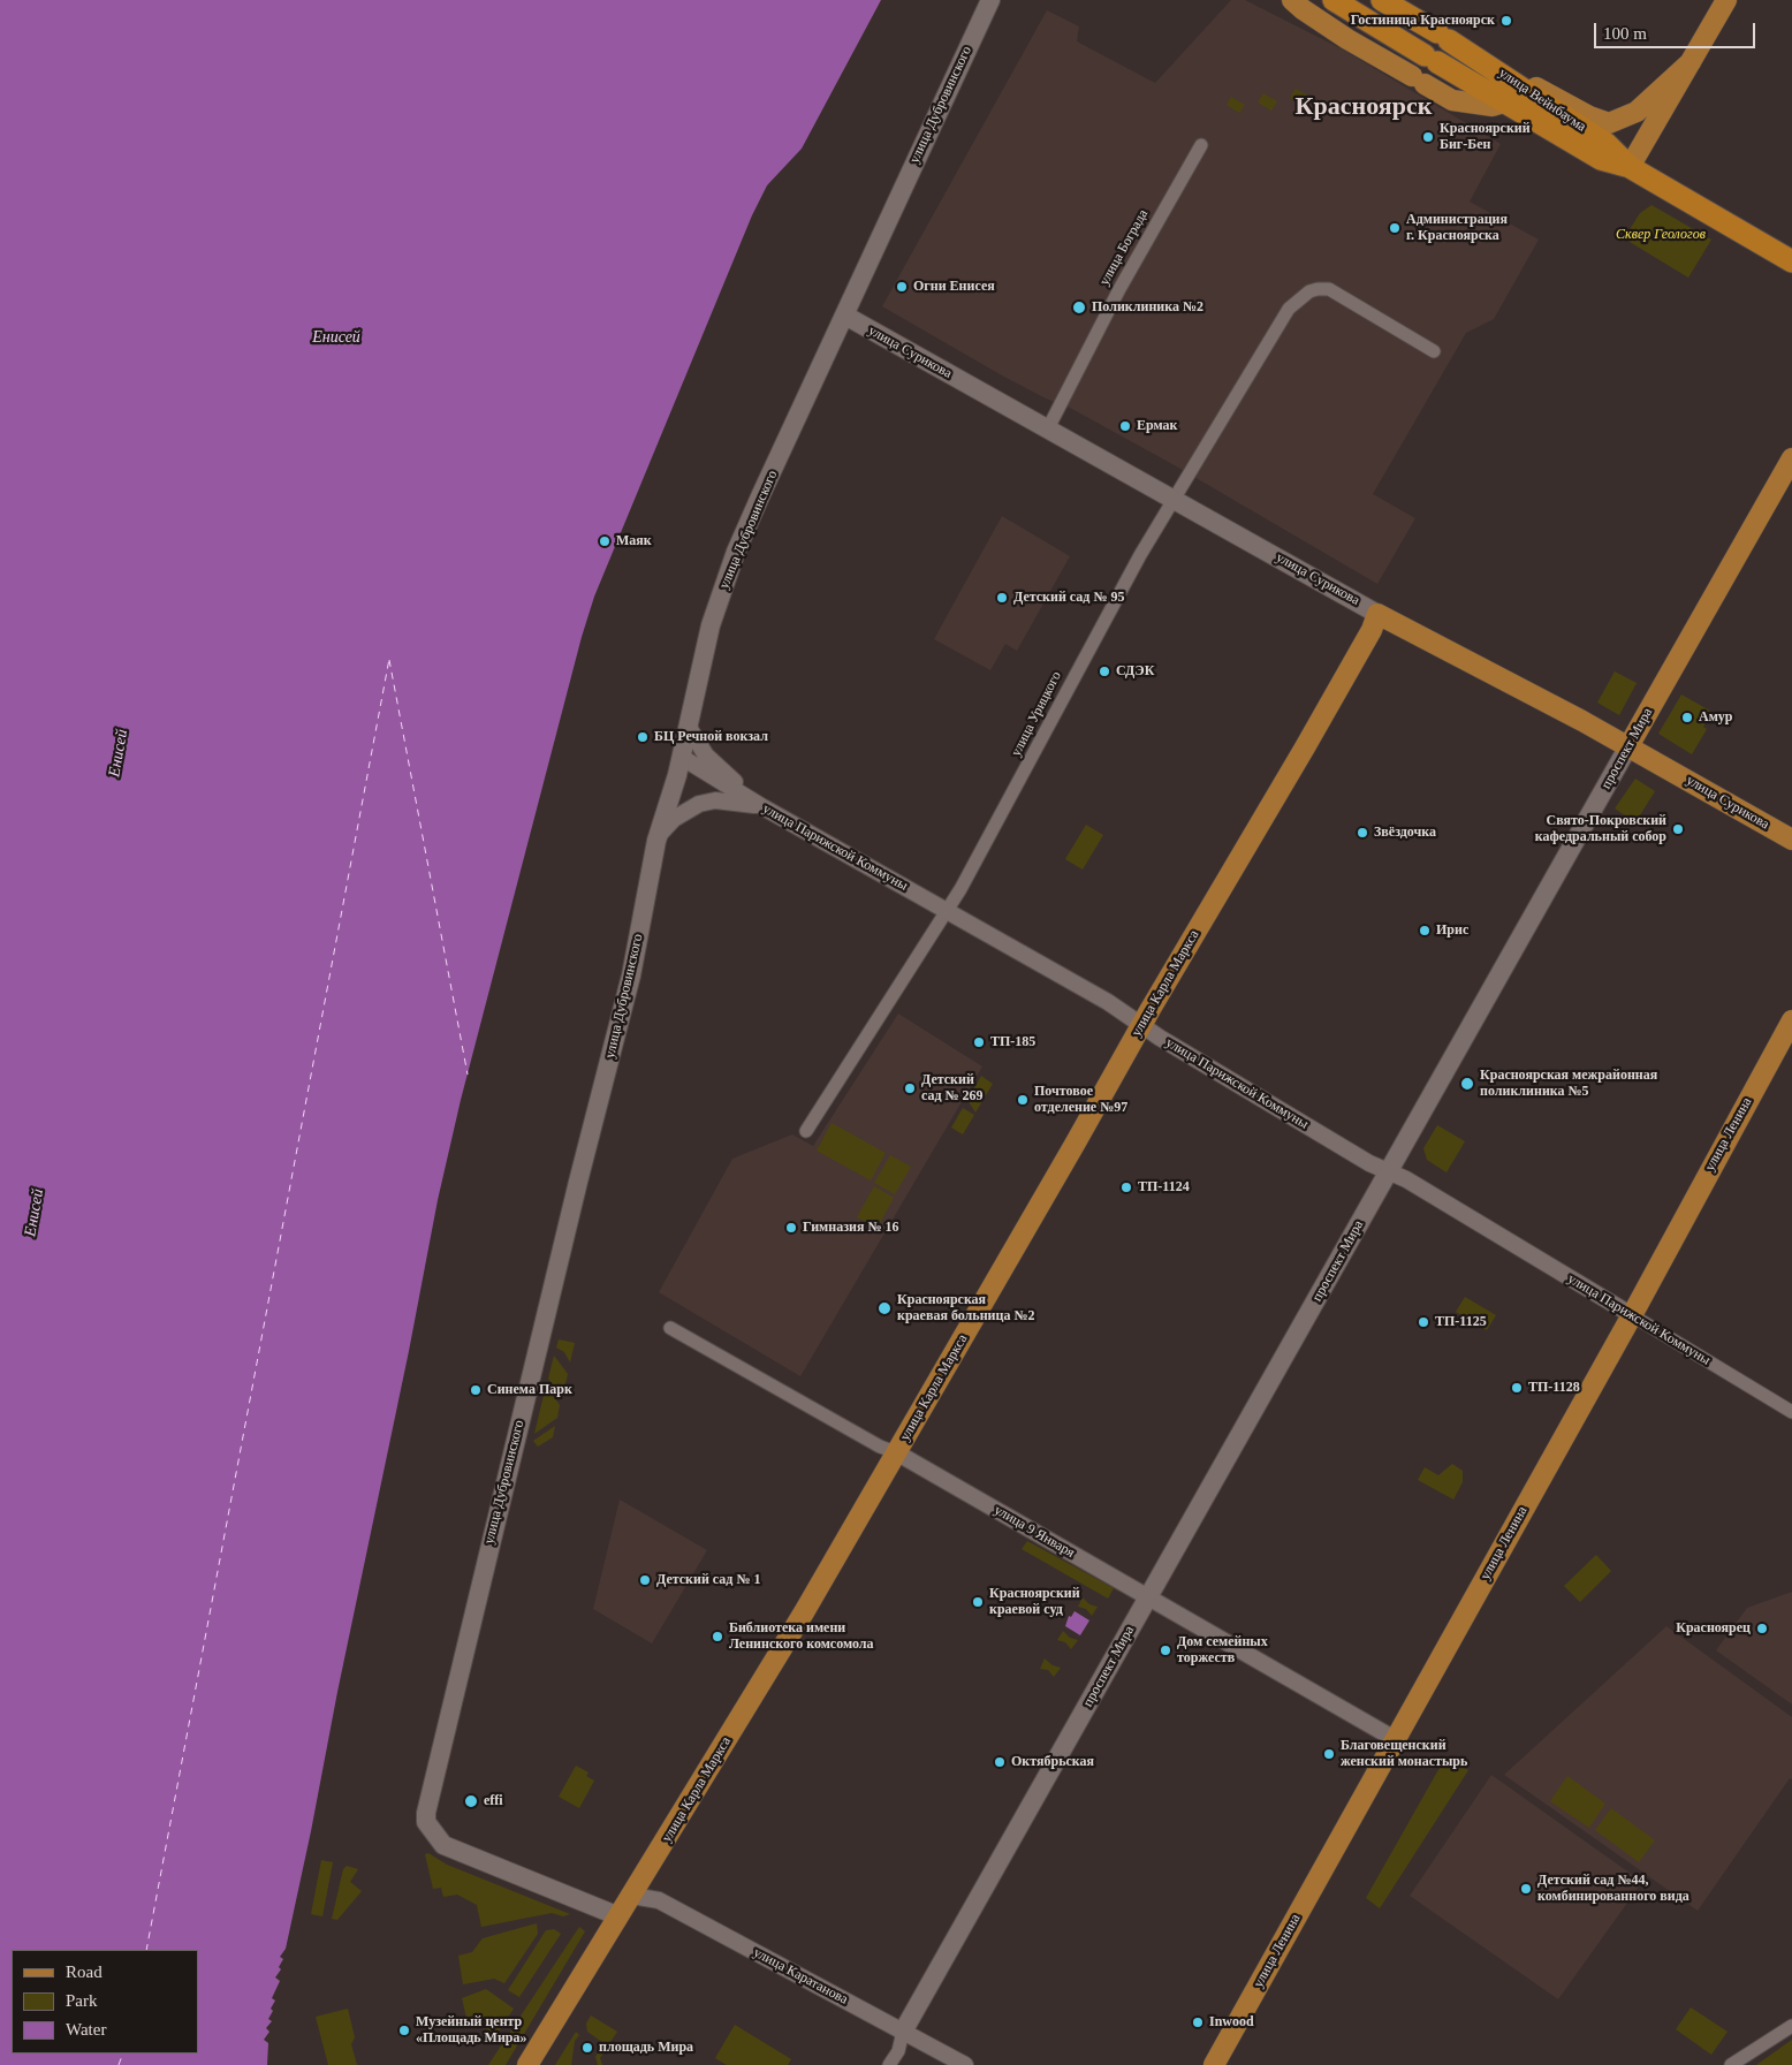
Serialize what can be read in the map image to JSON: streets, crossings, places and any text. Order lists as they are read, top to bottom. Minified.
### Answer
{"streets":{"highway":["улица Вейнбаума"],"main road":["улица Дубровинского","улица Сурикова","проспект Мира","улица Карла Маркса","улица Ленина"],"street":["улица Бограда","улица Урицкого","улица Парижской Коммуны","улица 9 Января","улица Каратанова"]},"crossings":[["улица Дубровинского","улица Сурикова"],["улица Дубровинского","улица Парижской Коммуны"],["улица Дубровинского","улица Карла Маркса"],["улица Бограда","улица Сурикова"],["улица Сурикова","улица Урицкого"],["улица Сурикова","проспект Мира"],["улица Сурикова","улица Карла Маркса"],["улица Урицкого","улица Парижской Коммуны"],["проспект Мира","улица Парижской Коммуны"],["проспект Мира","улица 9 Января"],["проспект Мира","улица Каратанова"],["улица Парижской Коммуны","улица Карла Маркса"],["улица Парижской Коммуны","улица Ленина"],["улица Карла Маркса","улица 9 Января"],["улица Карла Маркса","улица Каратанова"],["улица Ленина","улица 9 Января"]],"districts":["Красноярск"],"water":["Енисей"],"parks":["Сквер Геологов"],"places":["Гостиница Красноярск","Красноярский Биг-Бен","Администрация г. Красноярска","Огни Енисея","Поликлиника №2","Ермак","Маяк","Детский сад № 95","СДЭК","Амур","БЦ Речной вокзал","Свято-Покровский кафедральный собор","Звёздочка","Ирис","ТП-185","Красноярская межрайонная поликлиника №5","Детский сад № 269","Почтовое отделение №97","ТП-1124","Гимназия № 16","Красноярская краевая больница №2","ТП-1125","ТП-1128","Синема Парк","Детский сад № 1","Красноярский краевой суд","Красноярец","Библиотека имени Ленинского комсомола","Дом семейных торжеств","Благовещенский женский монастырь","Октябрьская","effi","Детский сад №44, комбинированного вида","Inwood","Музейный центр «Площадь Мира»","площадь Мира"],"legend":["Road","Park","Water"],"scale_bar":"100 m"}
